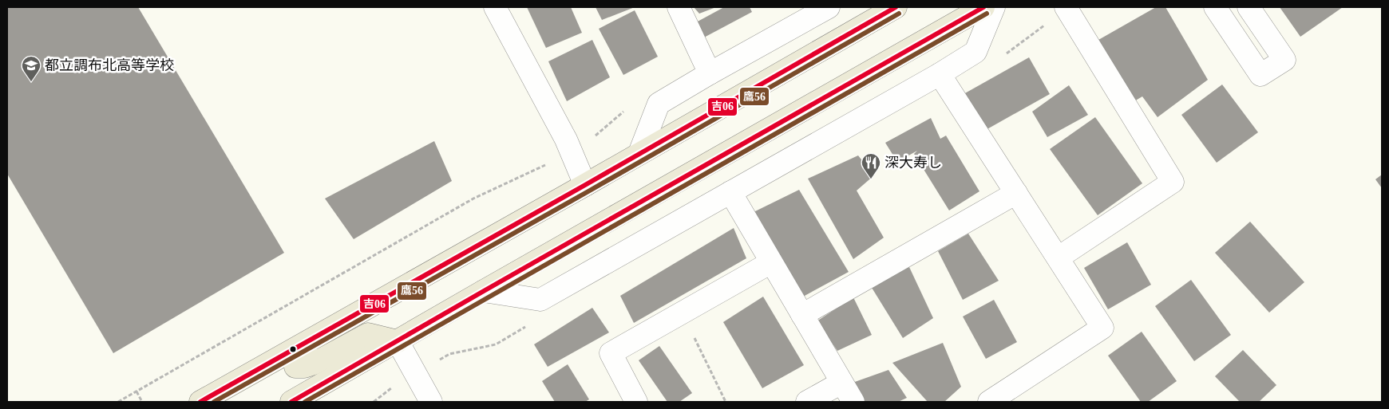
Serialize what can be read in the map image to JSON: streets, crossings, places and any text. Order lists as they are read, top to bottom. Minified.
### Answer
{"places":{"school or university":["都立調布北高等学校"],"restaurant":["深大寿し"]},"lines":["transit line 吉06","transit line 鷹56"]}
